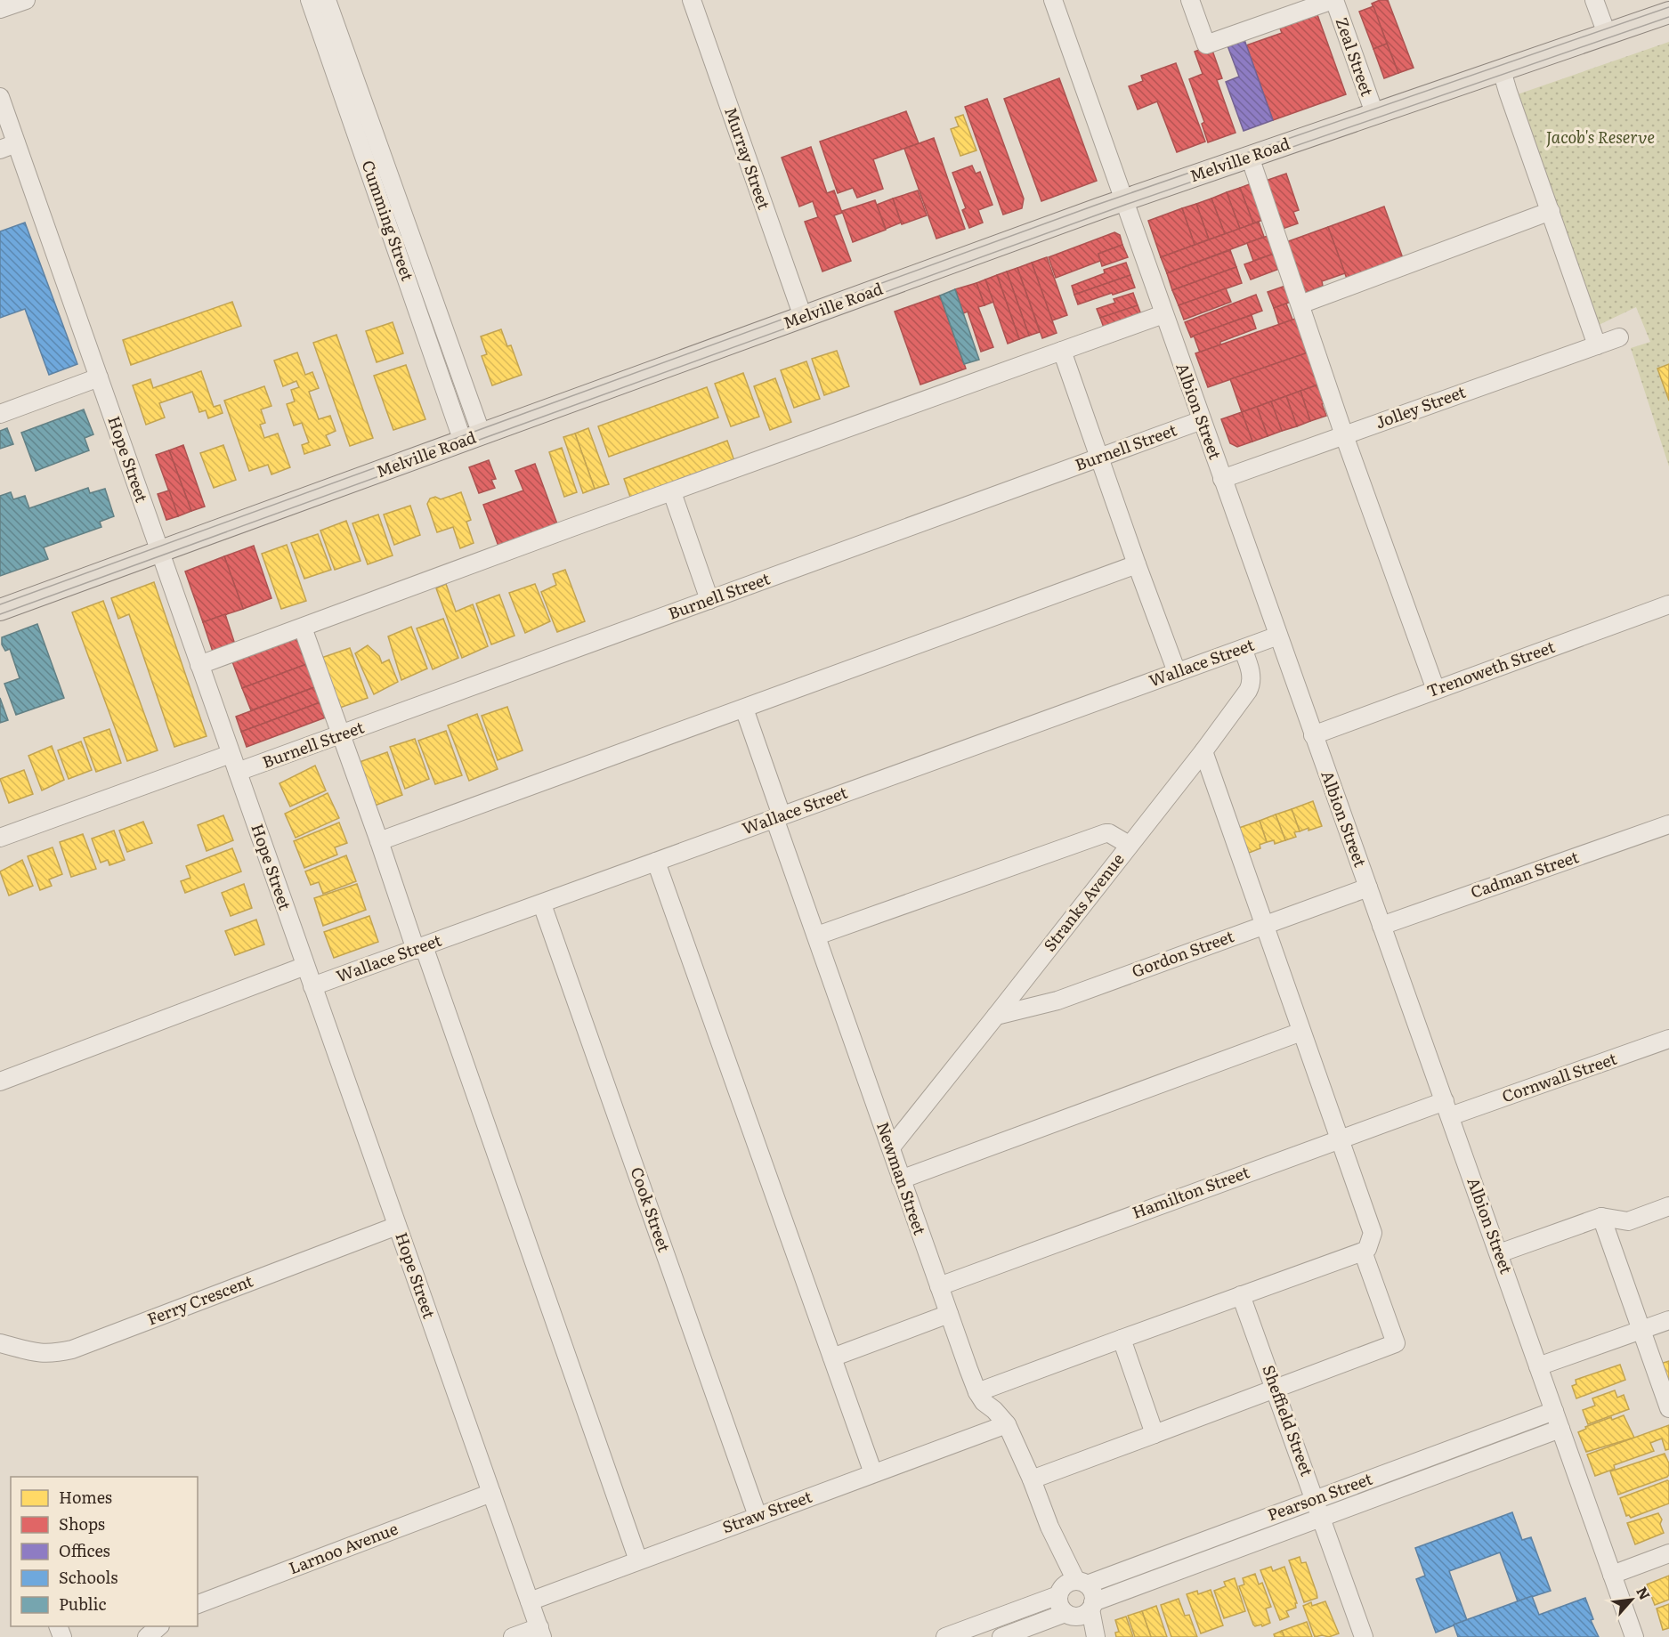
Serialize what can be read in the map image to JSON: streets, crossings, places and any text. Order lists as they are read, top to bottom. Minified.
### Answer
{"streets":{"main road":["Melville Road"],"street":["Zeal Street","Murray Street","Cumming Street","Jolley Street","Albion Street","Burnell Street","Hope Street","Wallace Street","Trenoweth Street","Cadman Street","Stranks Avenue","Gordon Street","Cornwall Street","Newman Street","Hamilton Street","Cook Street","Ferry Crescent","Sheffield Street","Pearson Street","Straw Street","Larnoo Avenue"]},"crossings":[["Zeal Street","Melville Road"],["Murray Street","Melville Road"],["Melville Road","Cumming Street"],["Melville Road","Albion Street"],["Melville Road","Hope Street"],["Jolley Street","Albion Street"],["Albion Street","Burnell Street"],["Albion Street","Wallace Street"],["Albion Street","Trenoweth Street"],["Albion Street","Cadman Street"],["Albion Street","Gordon Street"],["Albion Street","Cornwall Street"],["Albion Street","Hamilton Street"],["Albion Street","Pearson Street"],["Burnell Street","Hope Street"],["Hope Street","Wallace Street"],["Hope Street","Ferry Crescent"],["Hope Street","Straw Street"],["Hope Street","Larnoo Avenue"],["Wallace Street","Stranks Avenue"],["Wallace Street","Newman Street"],["Wallace Street","Cook Street"],["Stranks Avenue","Gordon Street"],["Stranks Avenue","Newman Street"],["Cornwall Street","Hamilton Street"],["Newman Street","Hamilton Street"],["Newman Street","Pearson Street"],["Newman Street","Straw Street"],["Cook Street","Straw Street"],["Sheffield Street","Pearson Street"]],"parks":["Jacob's Reserve"],"legend":["Homes","Shops","Offices","Schools","Public"],"north":"top right"}
